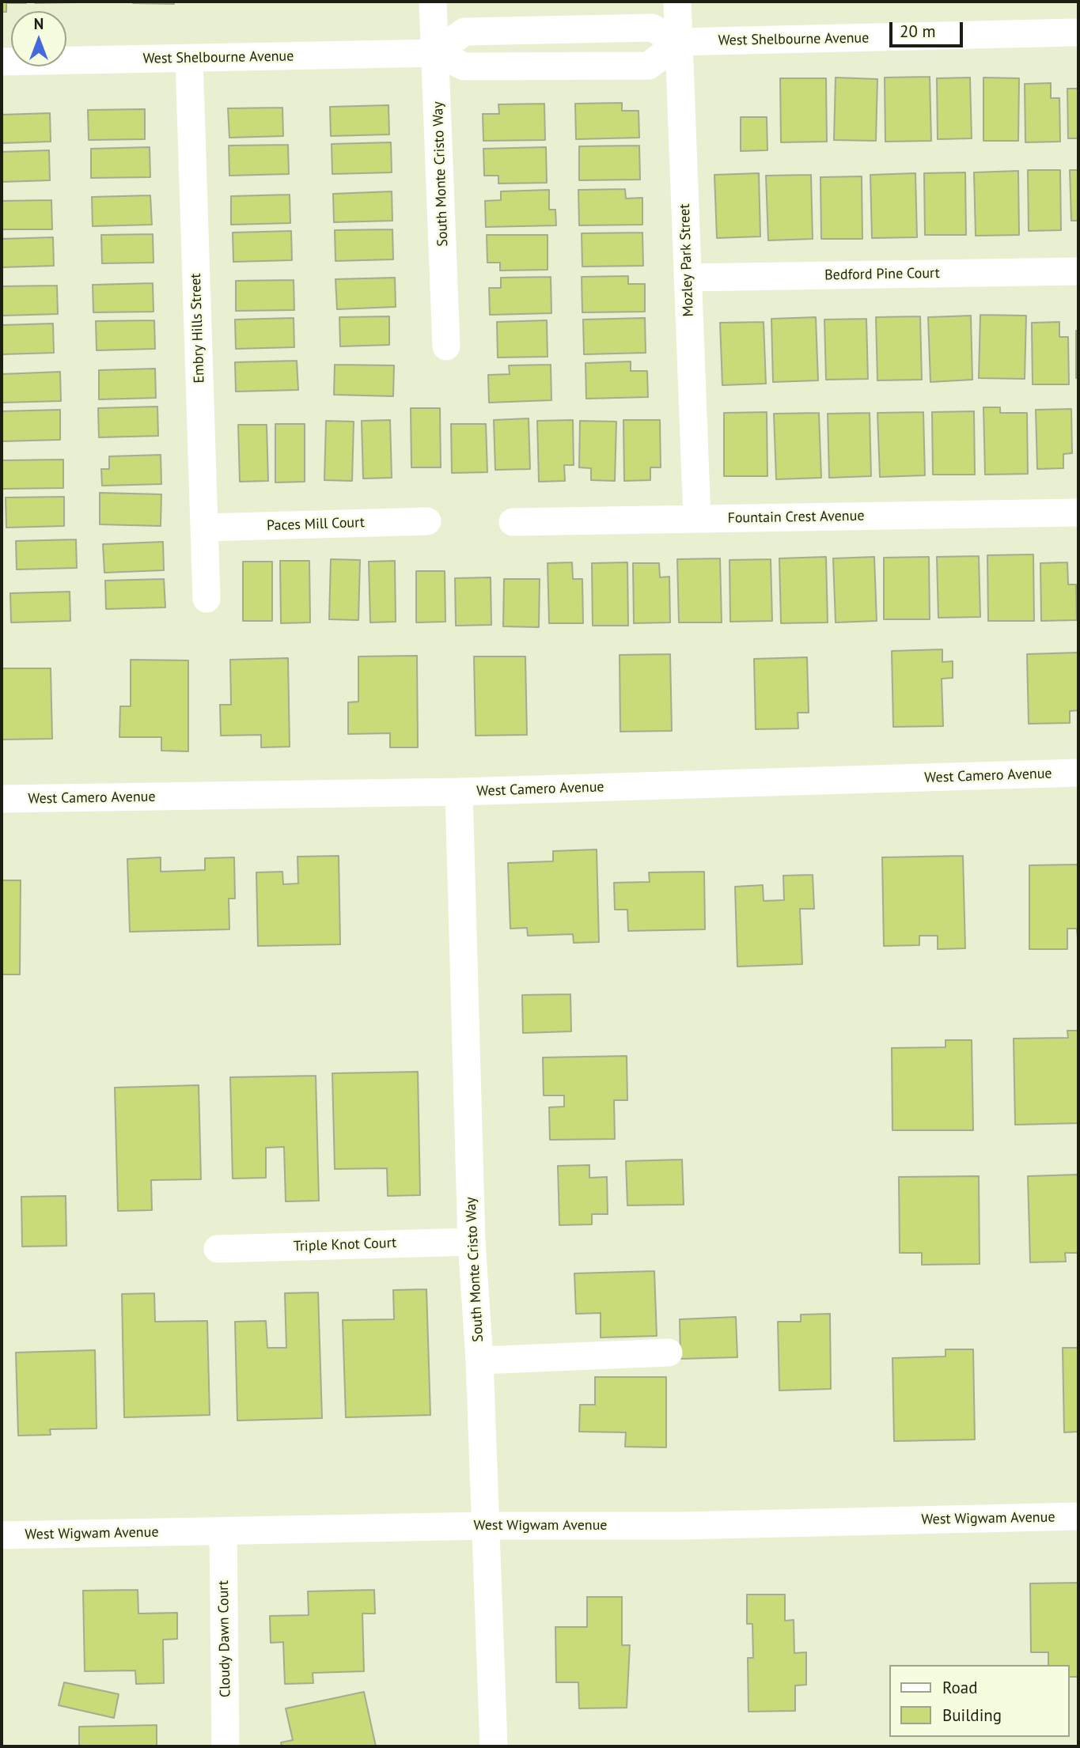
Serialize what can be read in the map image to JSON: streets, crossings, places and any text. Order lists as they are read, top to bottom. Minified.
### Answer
{"streets":{"street":["West Shelbourne Avenue","South Monte Cristo Way","Mozley Park Street","Bedford Pine Court","Embry Hills Street","Fountain Crest Avenue","Paces Mill Court","West Camero Avenue","Triple Knot Court","West Wigwam Avenue","Cloudy Dawn Court"]},"crossings":[["West Shelbourne Avenue","South Monte Cristo Way"],["West Shelbourne Avenue","Mozley Park Street"],["West Shelbourne Avenue","Embry Hills Street"],["South Monte Cristo Way","West Camero Avenue"],["South Monte Cristo Way","Triple Knot Court"],["South Monte Cristo Way","West Wigwam Avenue"],["Mozley Park Street","Bedford Pine Court"],["Mozley Park Street","Fountain Crest Avenue"],["Embry Hills Street","Paces Mill Court"],["West Wigwam Avenue","Cloudy Dawn Court"]],"legend":["Road","Building"],"scale_bar":"20 m","north":"top"}
